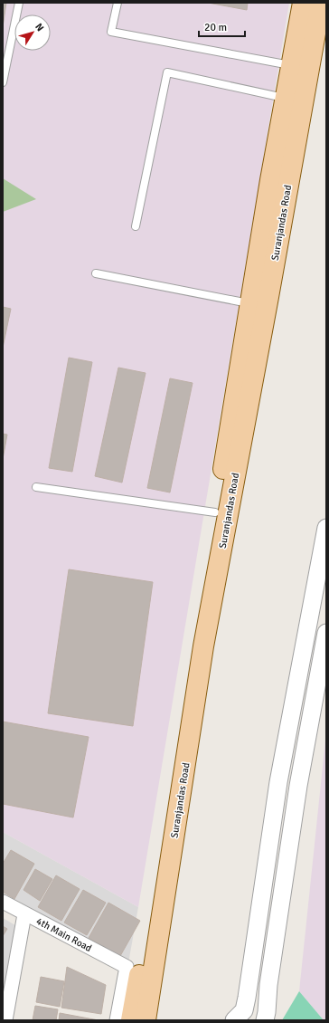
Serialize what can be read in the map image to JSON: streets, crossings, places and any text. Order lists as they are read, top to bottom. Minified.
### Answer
{"streets":{"main road":["Suranjandas Road"],"street":["4th Main Road"]},"crossings":[["Suranjandas Road","4th Main Road"]],"scale_bar":"20 m","north":"top right"}
